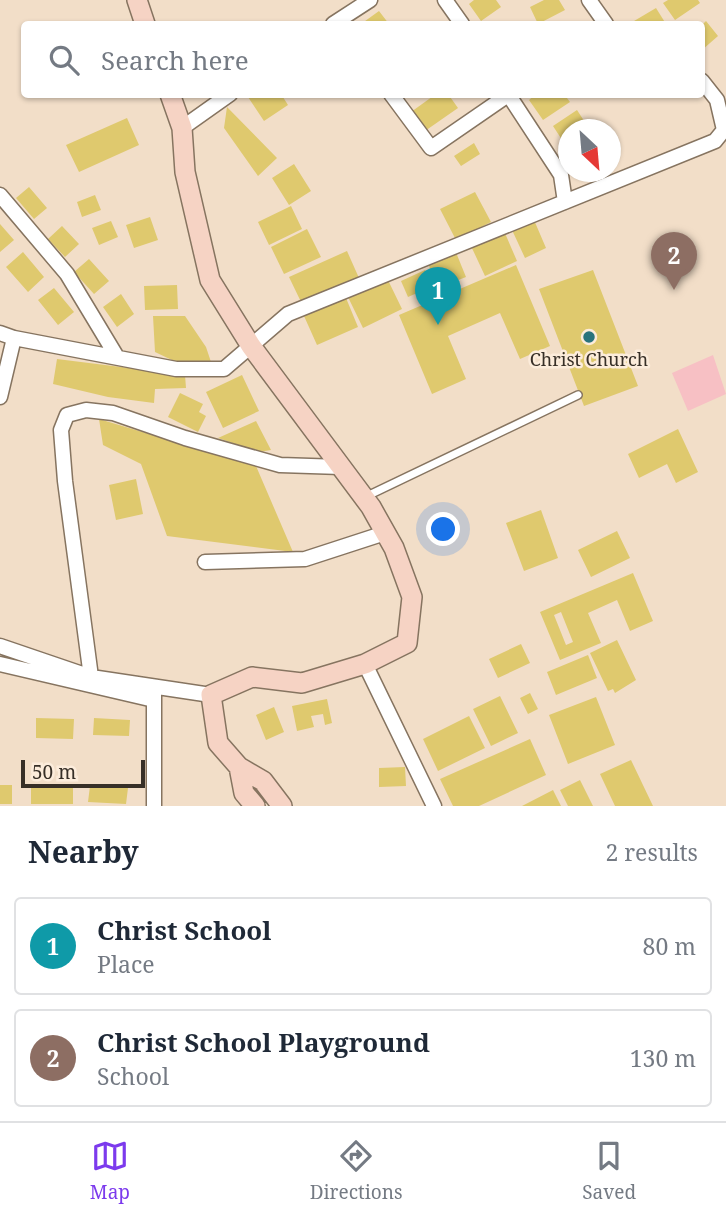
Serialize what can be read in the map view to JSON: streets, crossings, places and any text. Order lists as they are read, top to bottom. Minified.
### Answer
{"places":["Christ Church"],"scale_bar":"50 m","north":"bottom right","page":{"search":"Search here","pins":["2","1"],"scale":"50 m","heading":["Nearby","2 results"],"list":[{"mark":"1","name":"Christ School","note":"Place","value":"80 m"},{"mark":"2","name":"Christ School Playground","note":"School","value":"130 m"}],"nav":["Map","Directions","Saved"]}}
